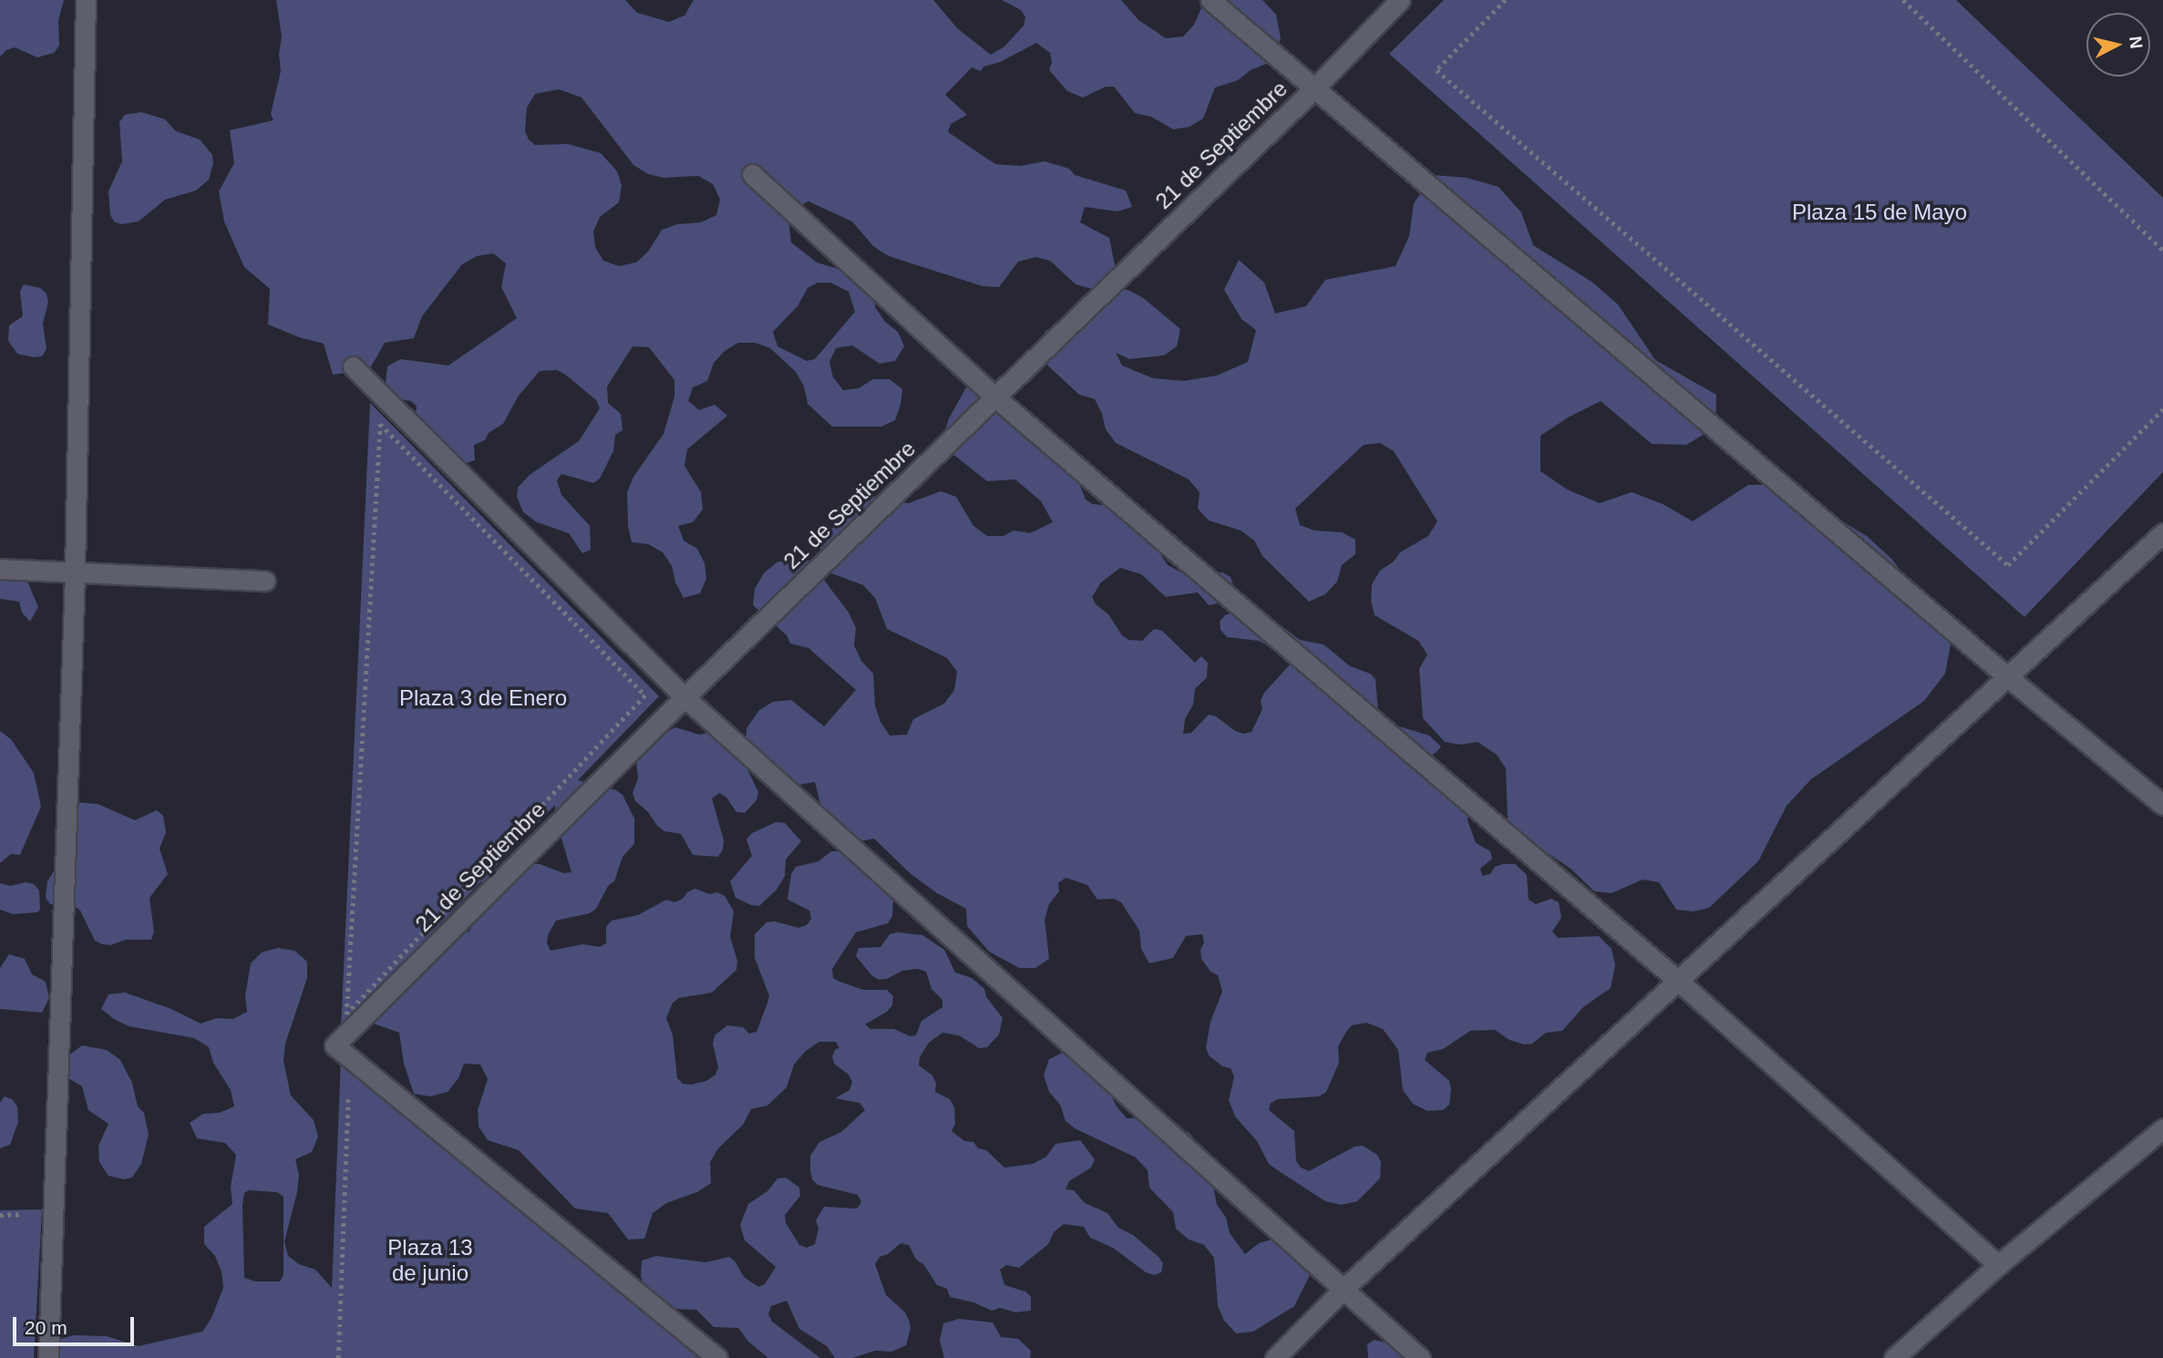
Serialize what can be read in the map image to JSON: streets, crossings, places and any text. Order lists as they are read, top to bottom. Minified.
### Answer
{"streets":{"street":["21 de Septiembre"]},"parks":["Plaza 15 de Mayo","Plaza 3 de Enero","Plaza 13 de junio"],"scale_bar":"20 m","north":"right"}
